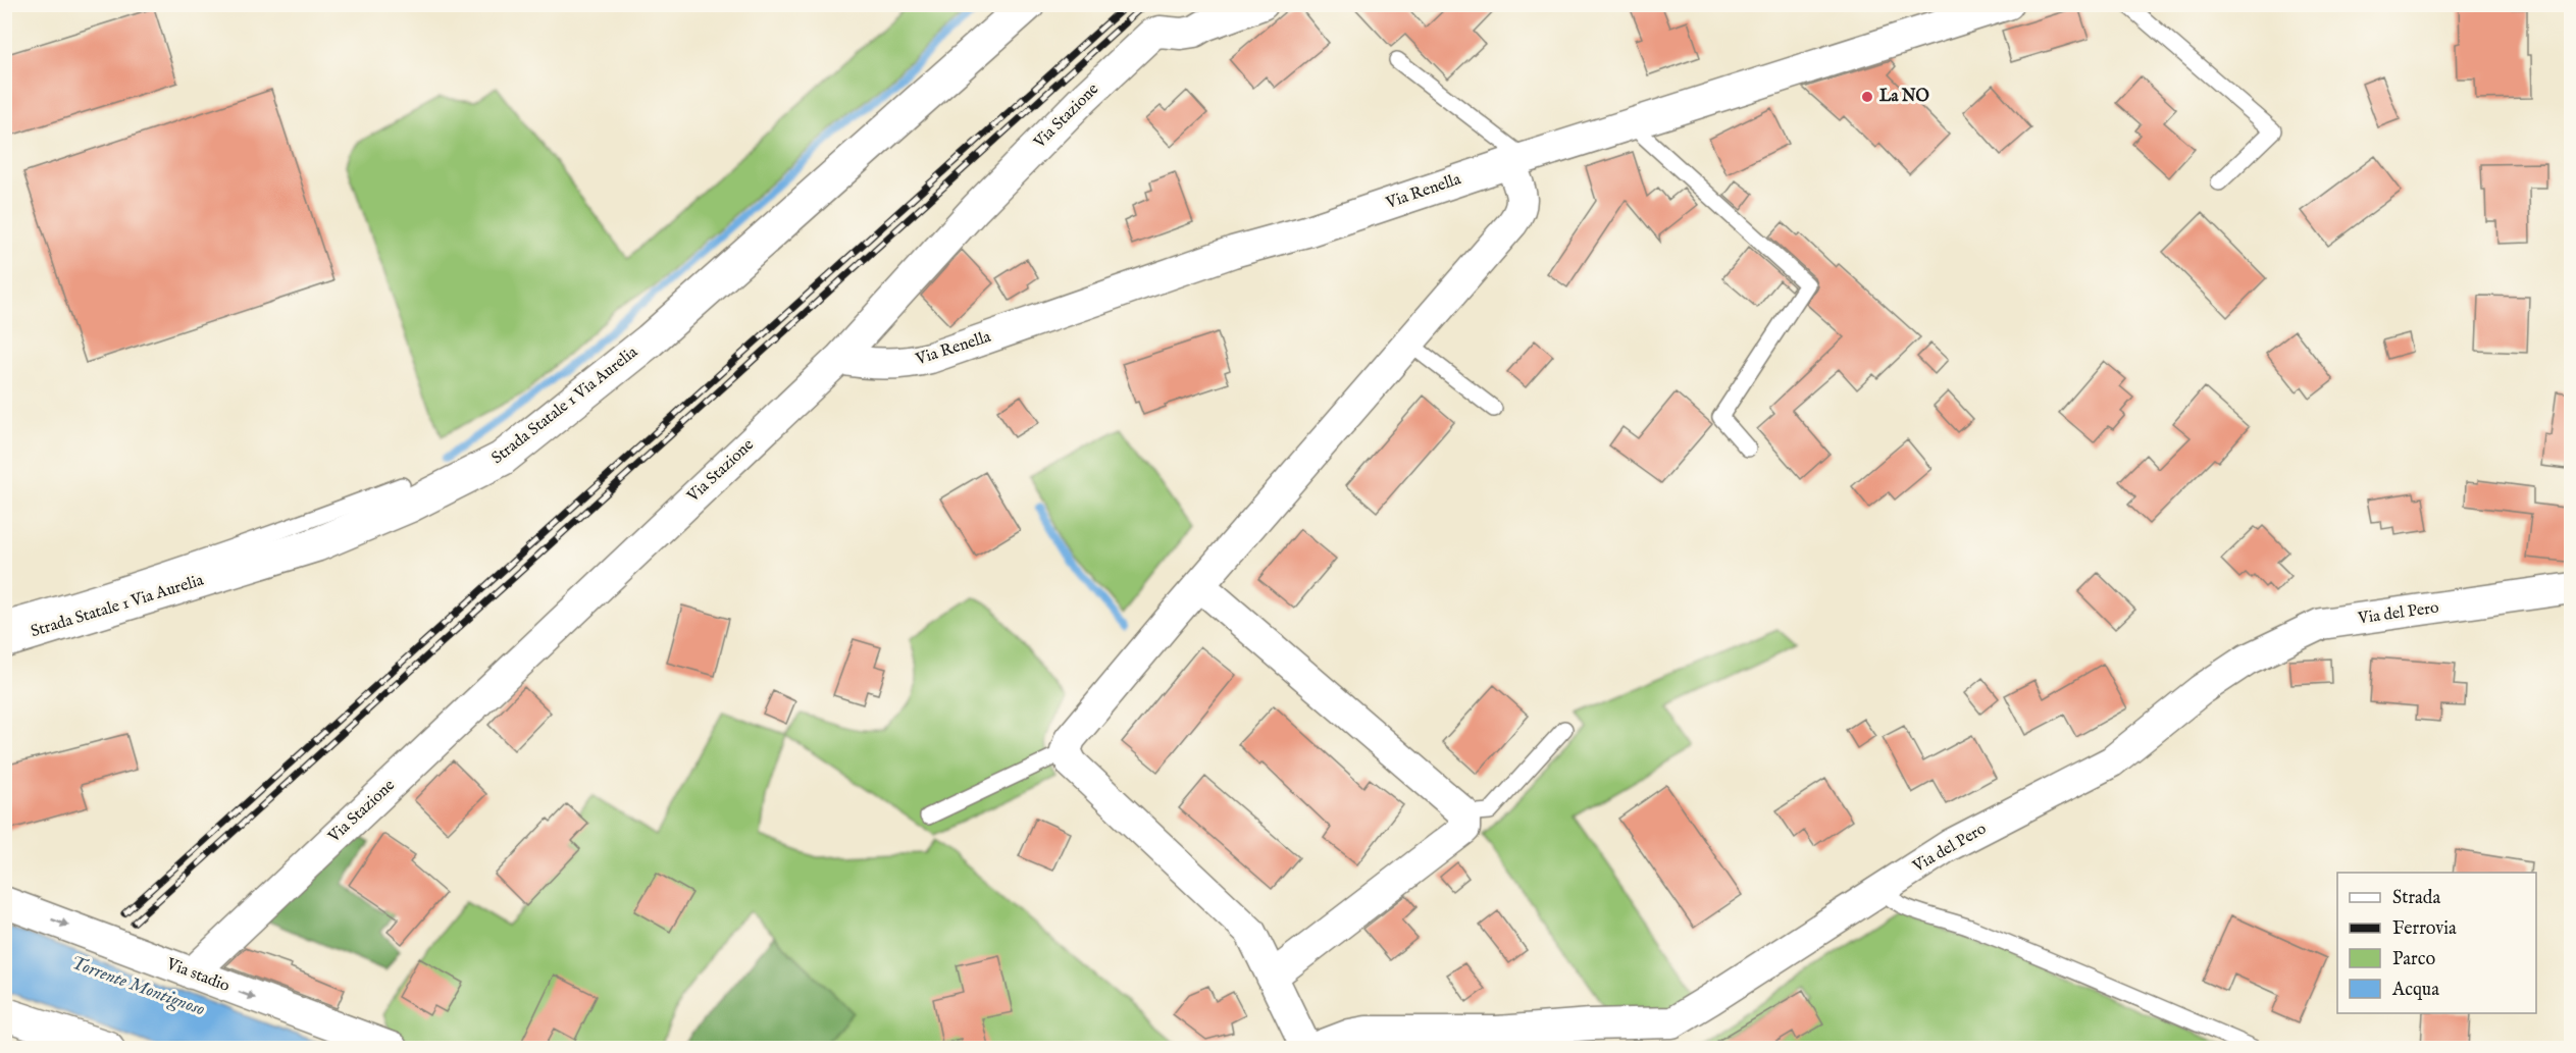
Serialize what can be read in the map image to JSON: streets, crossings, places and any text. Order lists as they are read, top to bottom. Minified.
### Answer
{"streets":{"main road":["Strada Statale 1 Via Aurelia"],"street":["Via Stazione","Via Renella","Via del Pero","Via stadio"]},"crossings":[["Via Stazione","Via Renella"],["Via Stazione","Via stadio"]],"one_way":["Via stadio"],"water":["Torrente Montignoso"],"places":["La NO"],"legend":["Strada","Ferrovia","Parco","Acqua"]}
